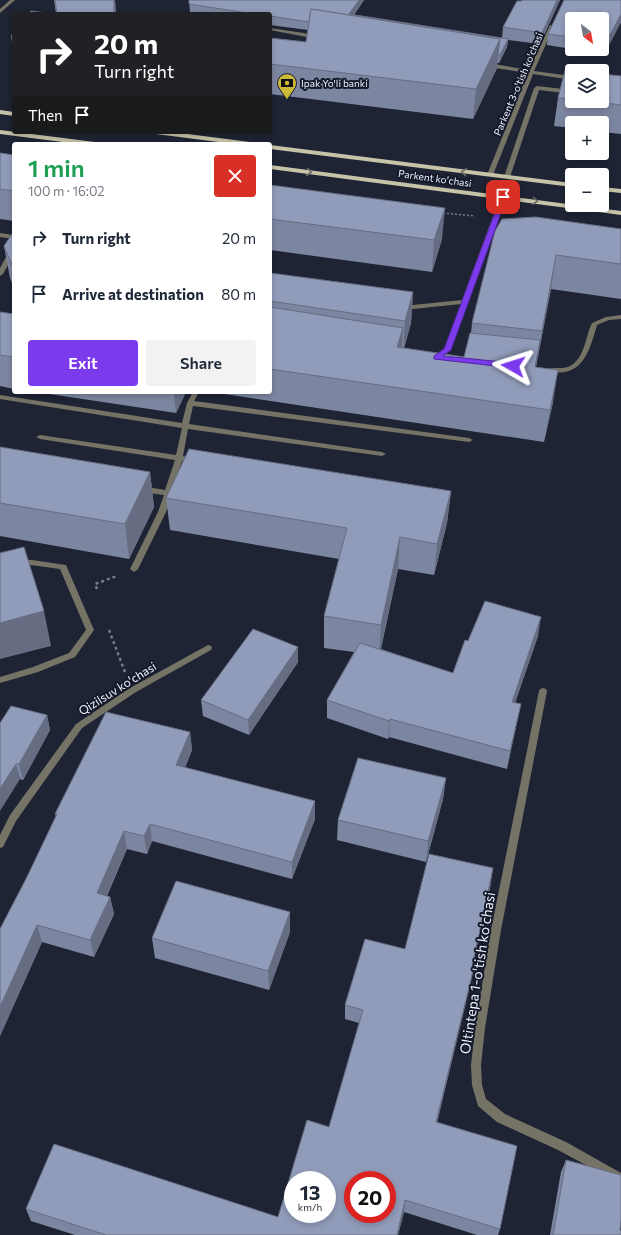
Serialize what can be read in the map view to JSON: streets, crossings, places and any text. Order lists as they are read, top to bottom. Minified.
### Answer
{"streets":{"main road":["Parkent ko'chasi"],"street":["Parkent 3-o'tish ko'chasi","Qizilsuv ko'chasi","Oltintepa 1-o'tish ko'chasi"]},"crossings":[["Parkent 3-o'tish ko'chasi","Parkent ko'chasi"]],"places":{"bank":["Ipak Yo'li banki"]},"north":"bottom right","page":{"map_buttons":["+","−"],"turn":["20 m","Turn right"],"then":"Then","heading":["1 min","100 m · 16:02"],"list":[{"name":"Turn right","value":"20 m"},{"name":"Arrive at destination","value":"80 m"}],"buttons":["Exit","Share"],"speed":"13 km/h","limit":"20"}}
